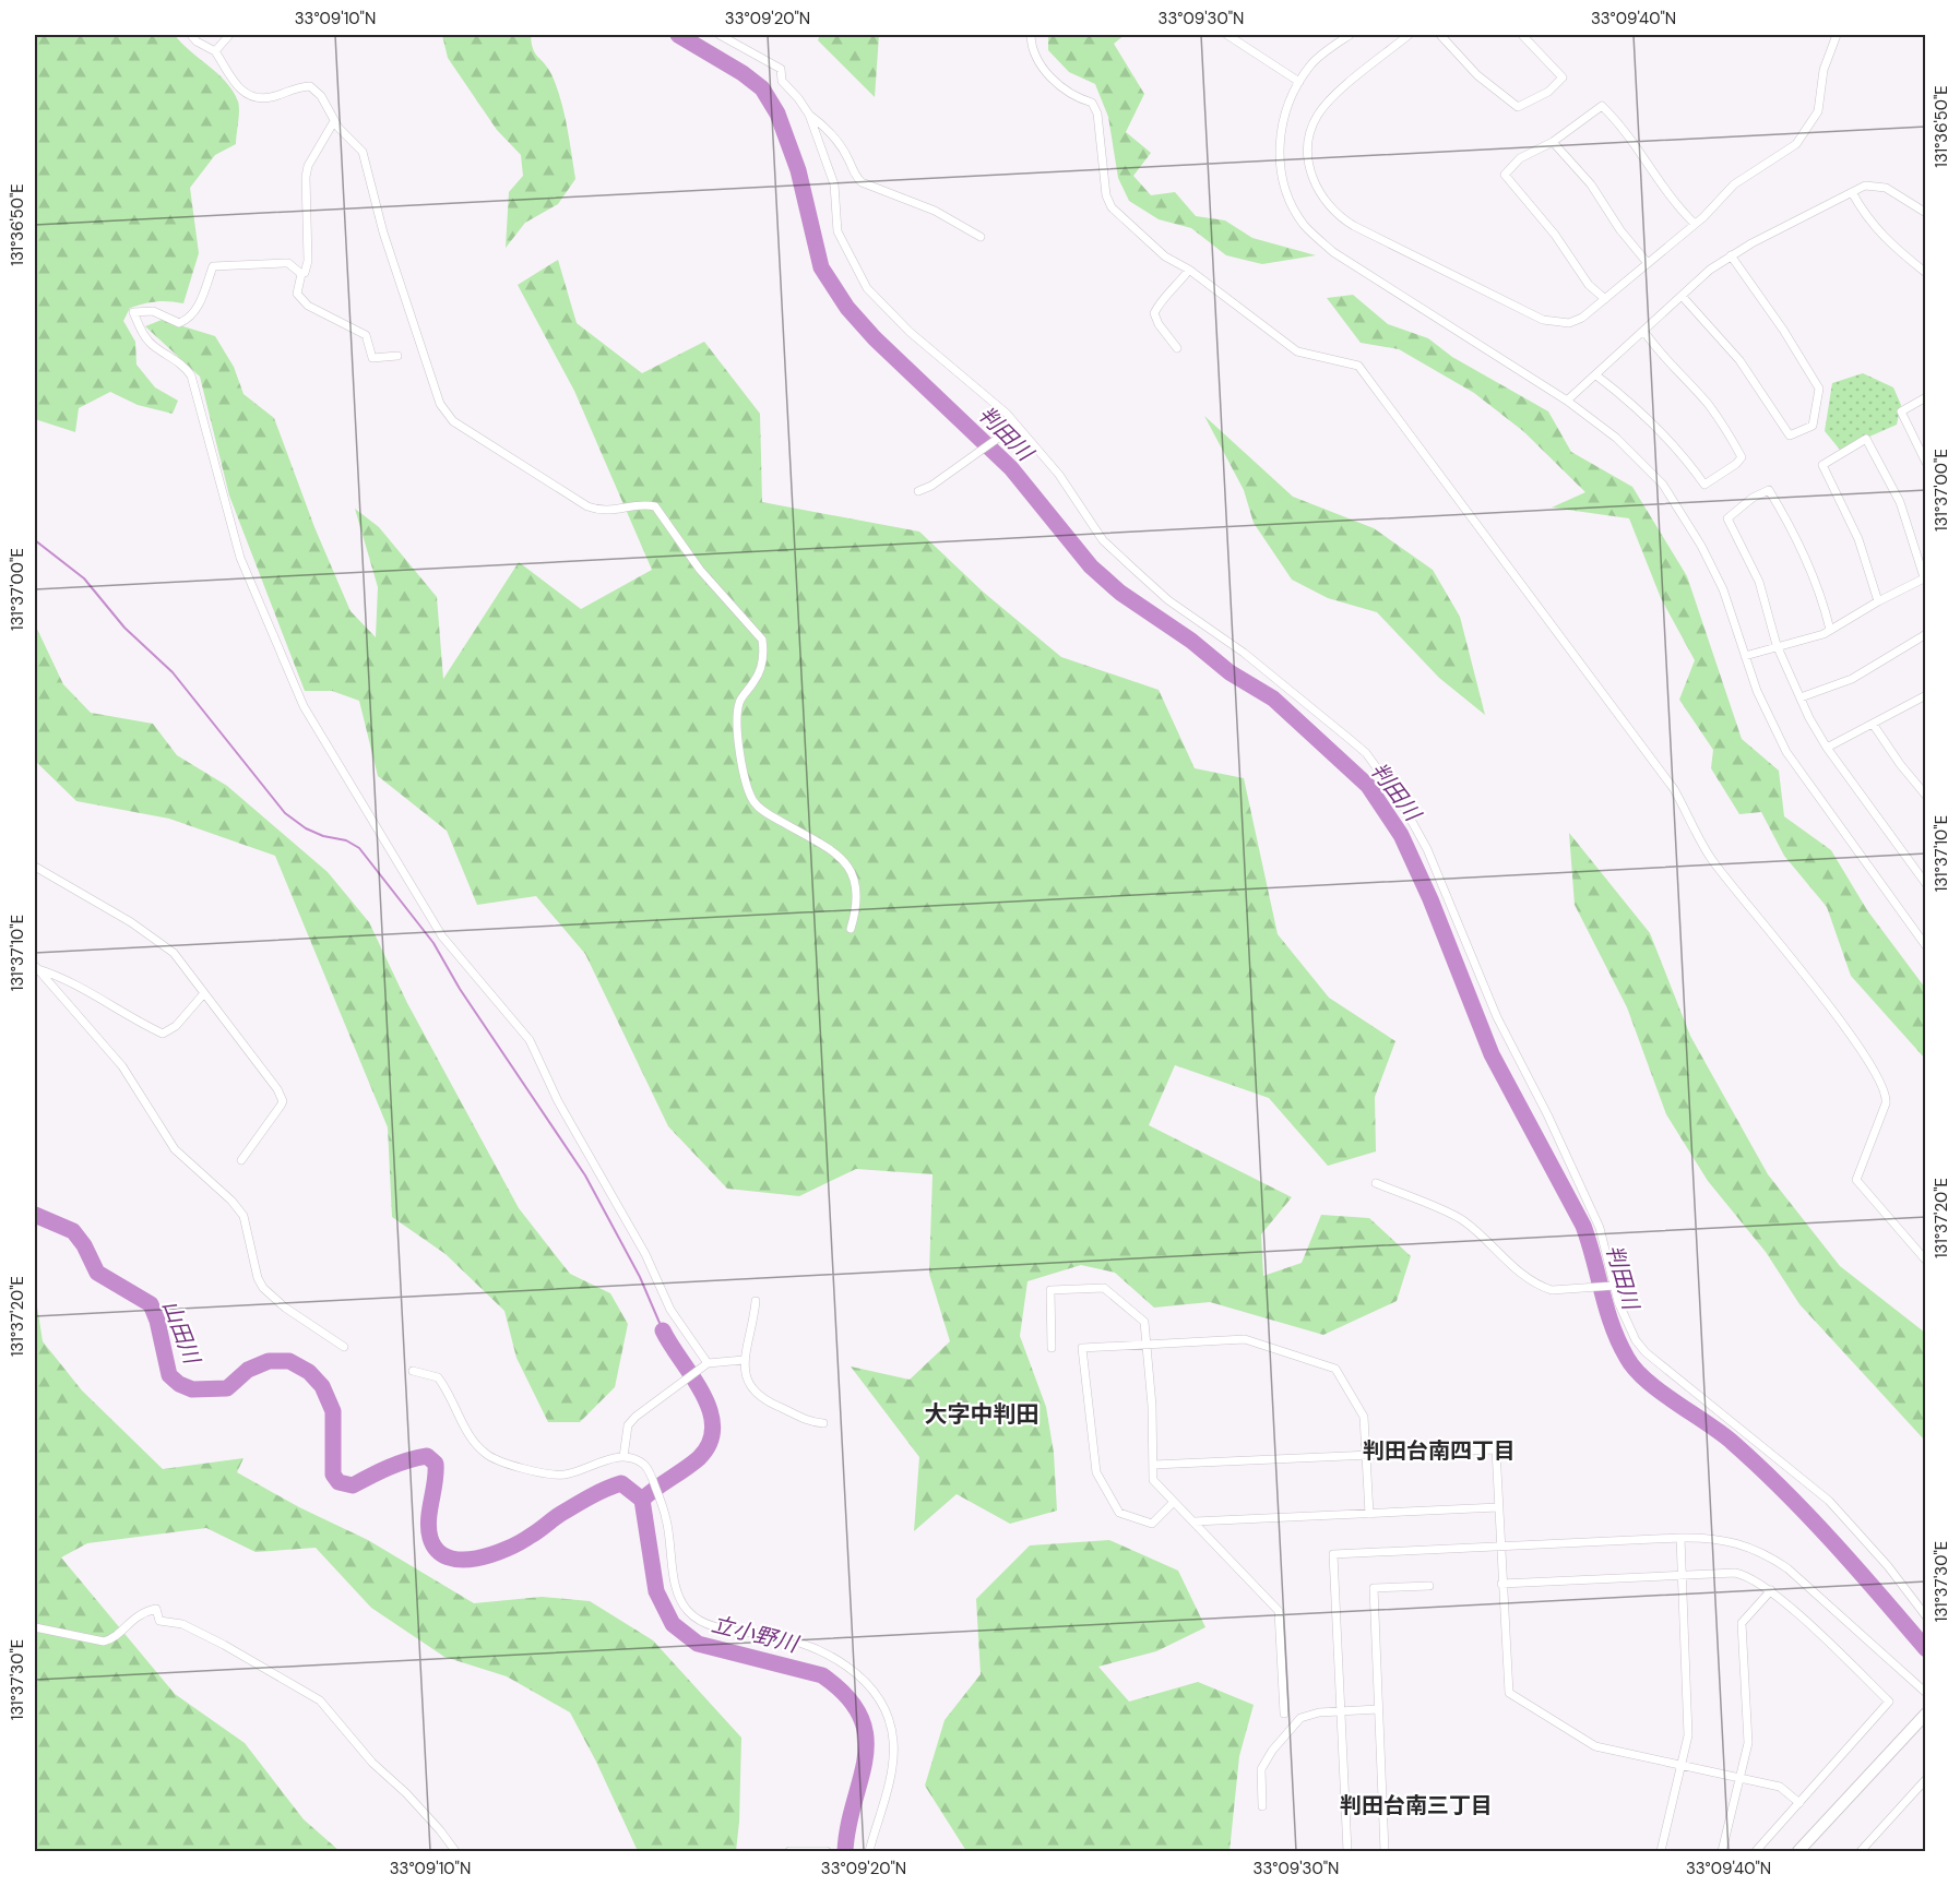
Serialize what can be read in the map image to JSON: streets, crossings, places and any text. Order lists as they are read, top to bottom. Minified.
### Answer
{"districts":["大字中判田","判田台南四丁目","判田台南三丁目"],"water":["判田川","山田川","立小野川"],"coordinates":["33°09'10\"N","33°09'20\"N","33°09'30\"N","33°09'40\"N","131°36'50\"E","131°37'00\"E","131°37'10\"E","131°37'20\"E","131°37'30\"E"]}
